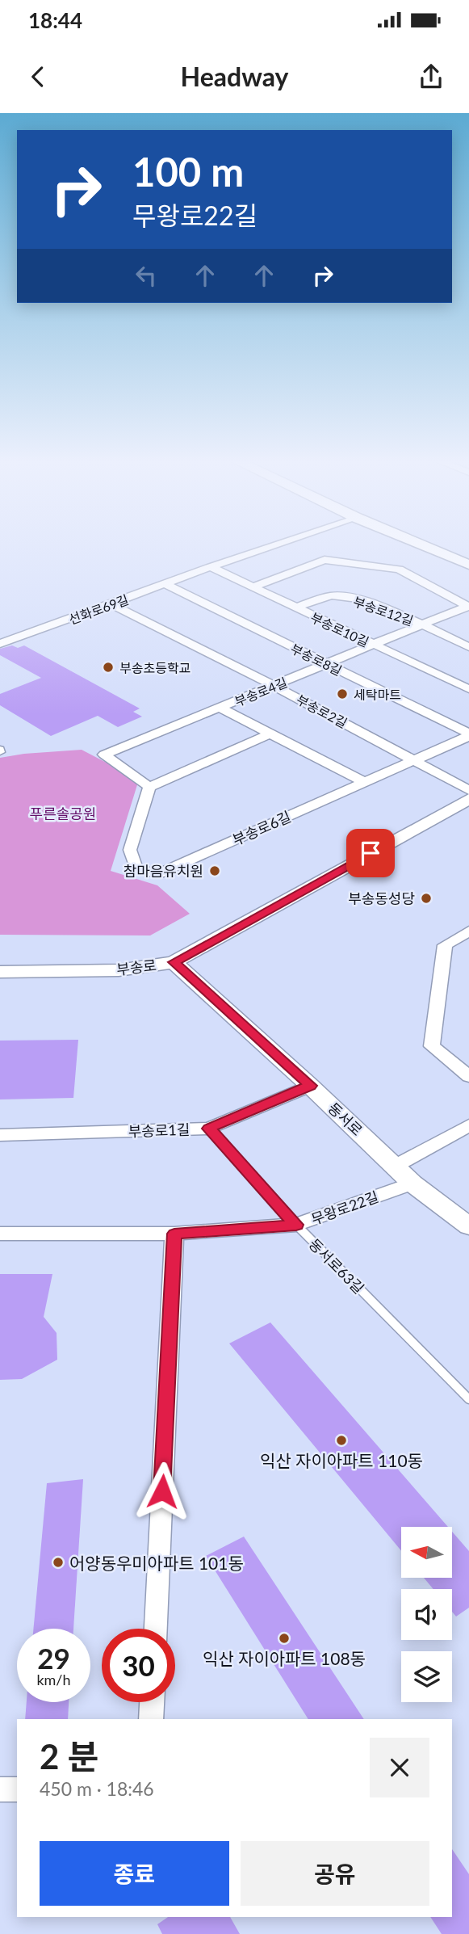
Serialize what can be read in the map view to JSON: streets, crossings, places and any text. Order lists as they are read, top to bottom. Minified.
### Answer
{"streets":{"street":["선화로69길","부송로12길","부송로10길","부송로8길","부송로4길","부송로2길","부송로6길","부송로","동서로","부송로1길","무왕로22길"],"lane":["동서로63길"]},"crossings":[["선화로69길","부송로10길"],["선화로69길","부송로8길"],["선화로69길","부송로2길"],["부송로12길","부송로10길"],["부송로12길","부송로4길"],["부송로10길","부송로4길"],["부송로8길","부송로4길"],["부송로8길","부송로6길"],["부송로4길","부송로2길"],["부송로4길","부송로6길"],["부송로2길","부송로6길"],["부송로","동서로"],["동서로","부송로1길"],["동서로","무왕로22길"],["부송로1길","동서로63길"],["무왕로22길","동서로63길"]],"parks":["푸른솔공원"],"places":["부송초등학교","세탁마트","참마음유치원","부송동성당","익산 자이아파트 110동","어양동우미아파트 101동","익산 자이아파트 108동"],"north":"left","page":{"status":"18:44","header":"Headway","turn":["100 m","무왕로22길"],"speed":"29 km/h","limit":"30","heading":["2 분","450 m · 18:46"],"buttons":["종료","공유"]}}
